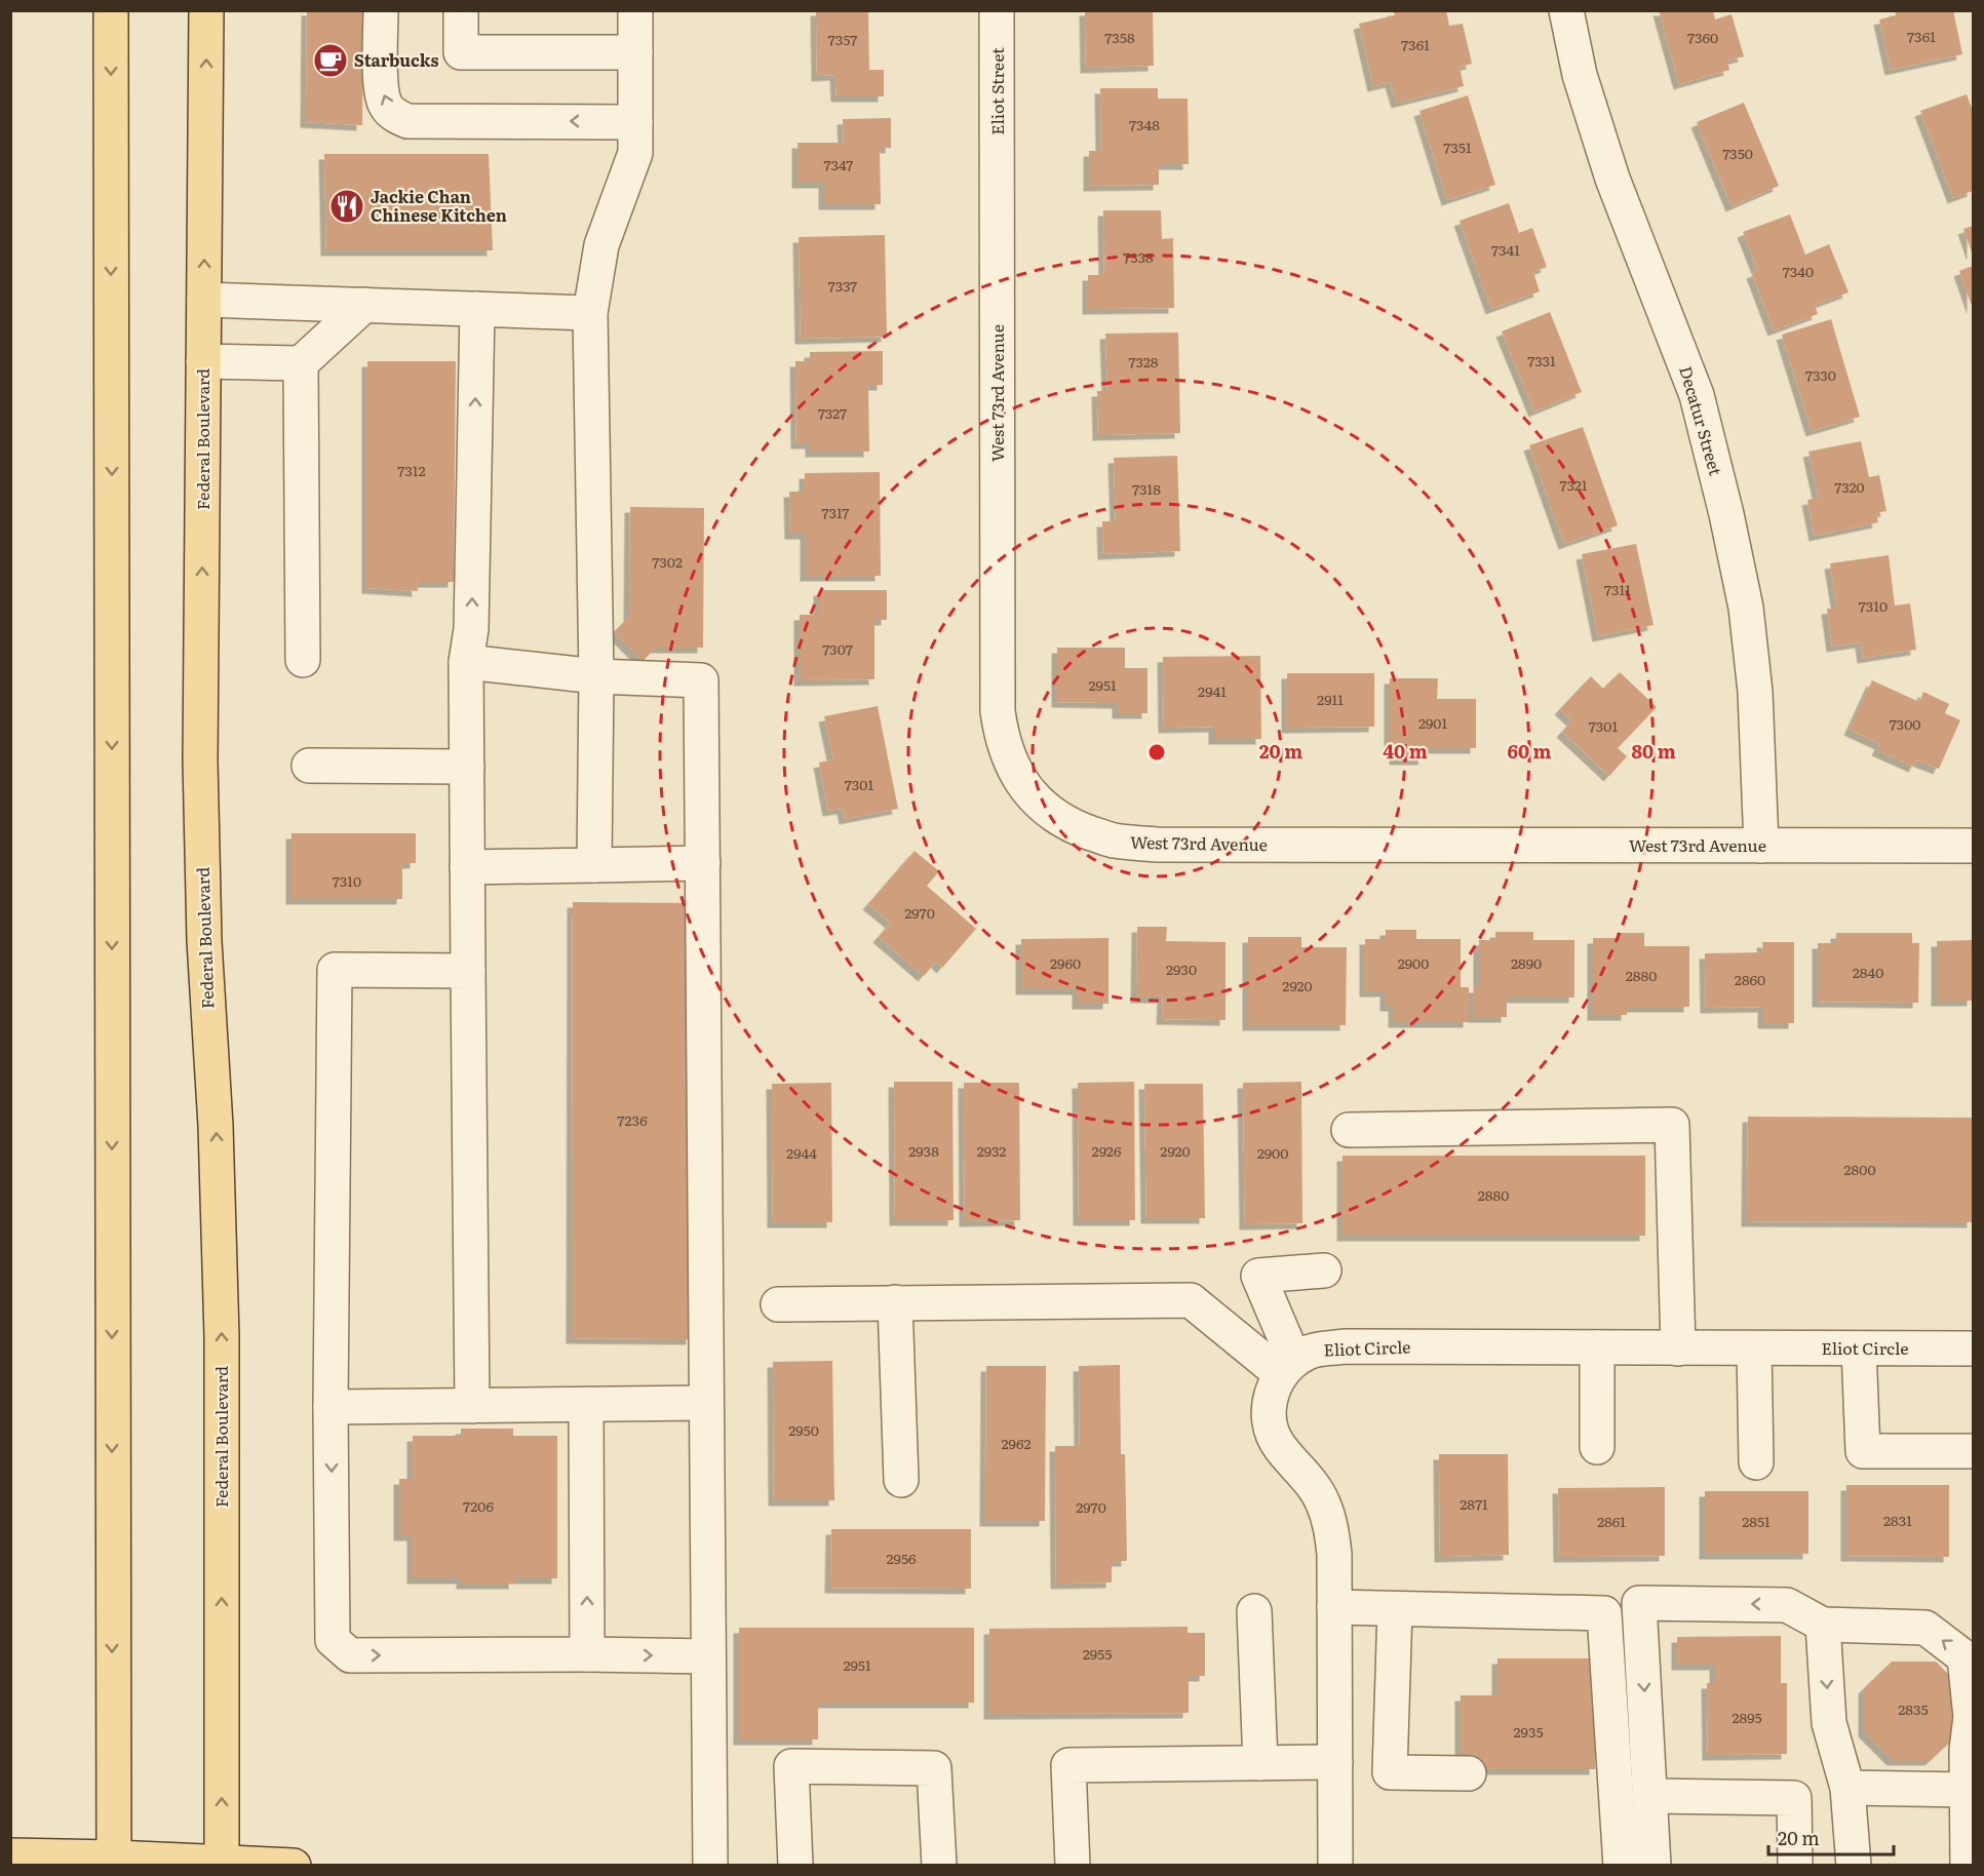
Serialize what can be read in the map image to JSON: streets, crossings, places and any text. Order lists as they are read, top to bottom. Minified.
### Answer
{"streets":{"main road":["Federal Boulevard"],"street":["Eliot Street","West 73rd Avenue","Decatur Street","Eliot Circle"]},"crossings":[["Eliot Street","West 73rd Avenue"],["West 73rd Avenue","Decatur Street"]],"places":{"cafe":["Starbucks"],"restaurant":["Jackie Chan Chinese Kitchen"]},"house_numbers":["7361","7358","7360","7357","7361","7348","7351","7350","7347","7341","7338","7340","7337","7331","7328","7330","7327","7312","7321","7320","7318","7317","7302","7311","7310","7307","2951","2941","2911","2901","7300","7301","7301","7310","2970","2960","2900","2890","2930","2840","2880","2860","2920","7236","2938","2932","2926","2920","2944","2900","2800","2880","2950","2962","2871","7206","2970","2831","2861","2851","2956","2955","2951","2835","2895","2935"],"scale_bar":"20 m","rings":["20 m","40 m","60 m","80 m"]}
